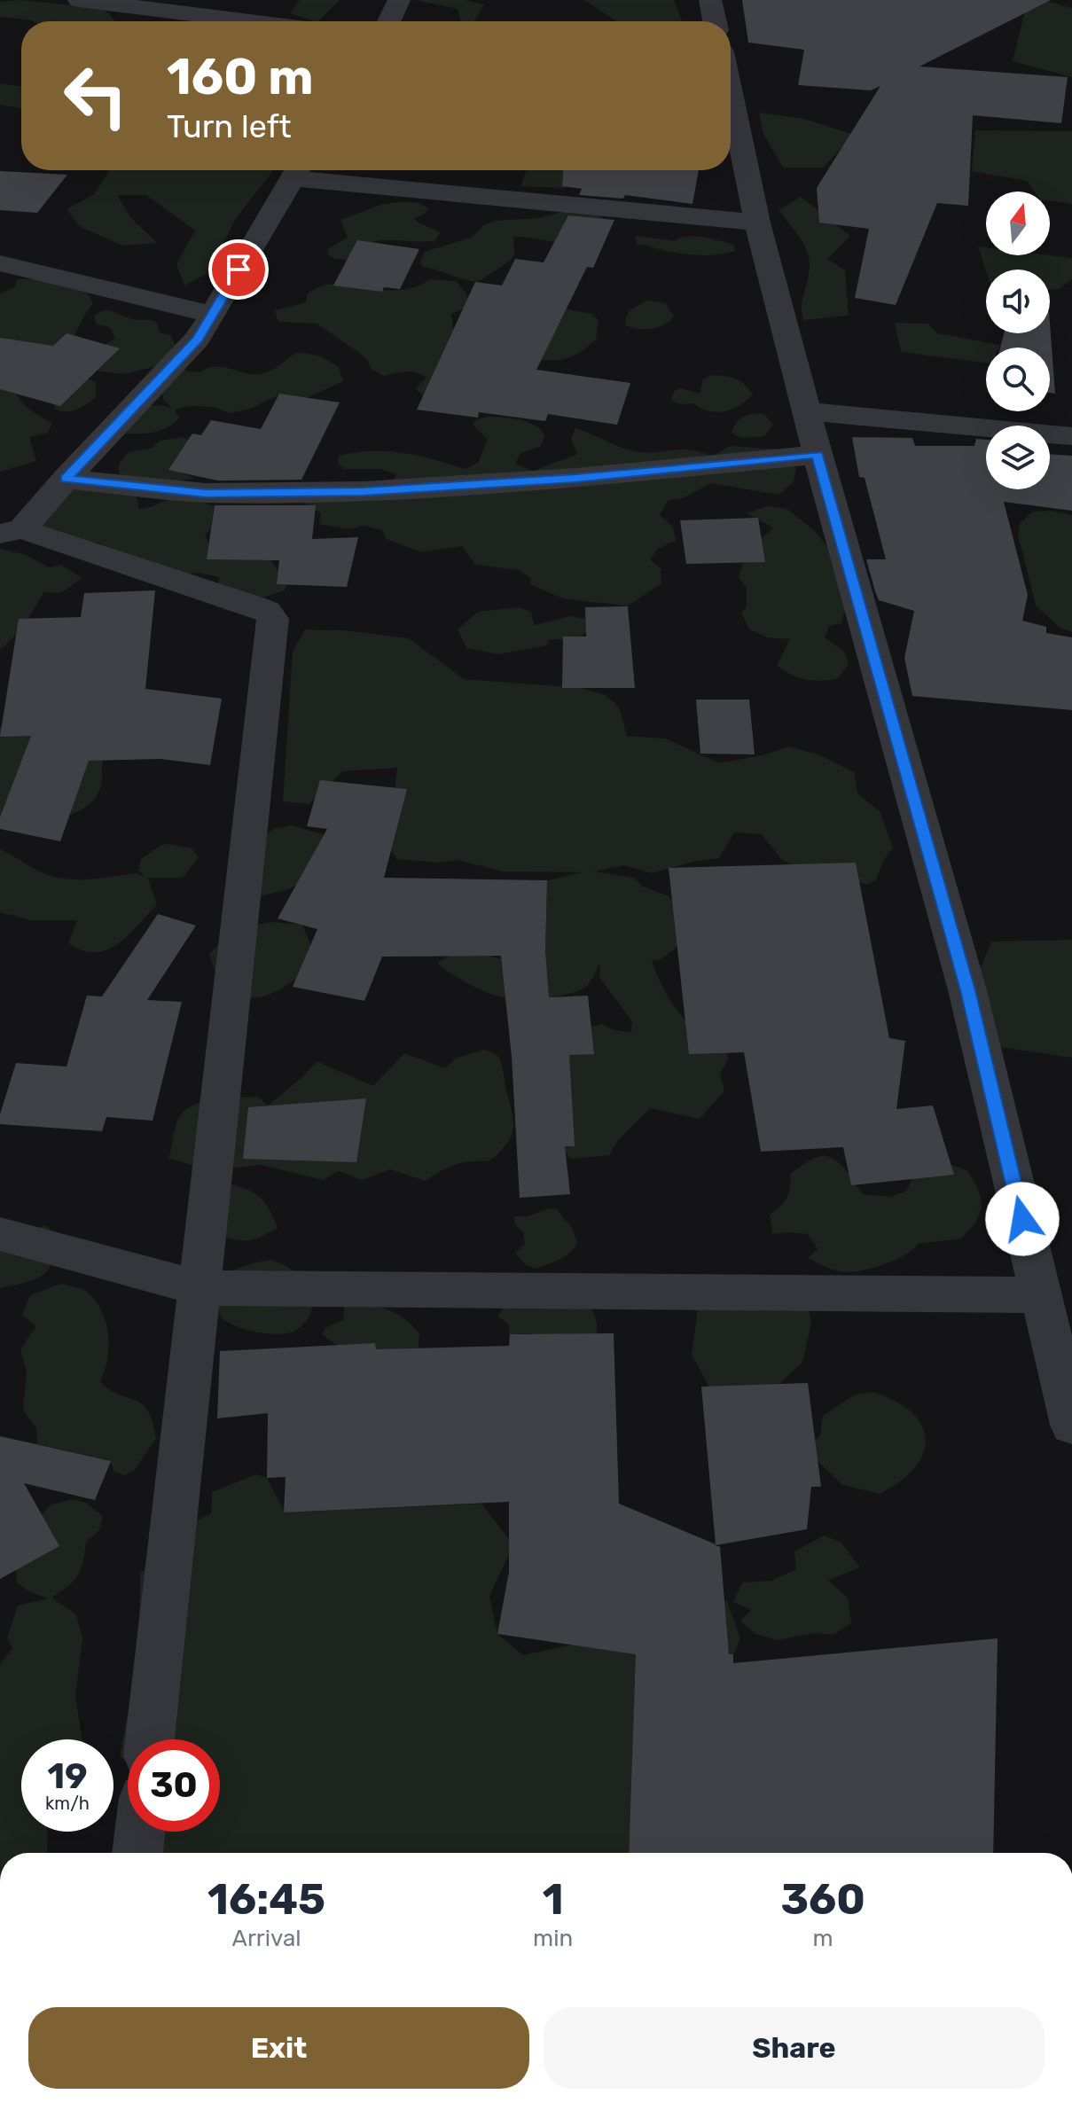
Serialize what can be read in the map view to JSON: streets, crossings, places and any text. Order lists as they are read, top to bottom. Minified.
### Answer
{"north":"top","page":{"turn":["160 m","Turn left"],"speed":"19 km/h","limit":"30","eta":["16:45","Arrival","1","min","360","m"],"buttons":["Exit","Share"]}}
